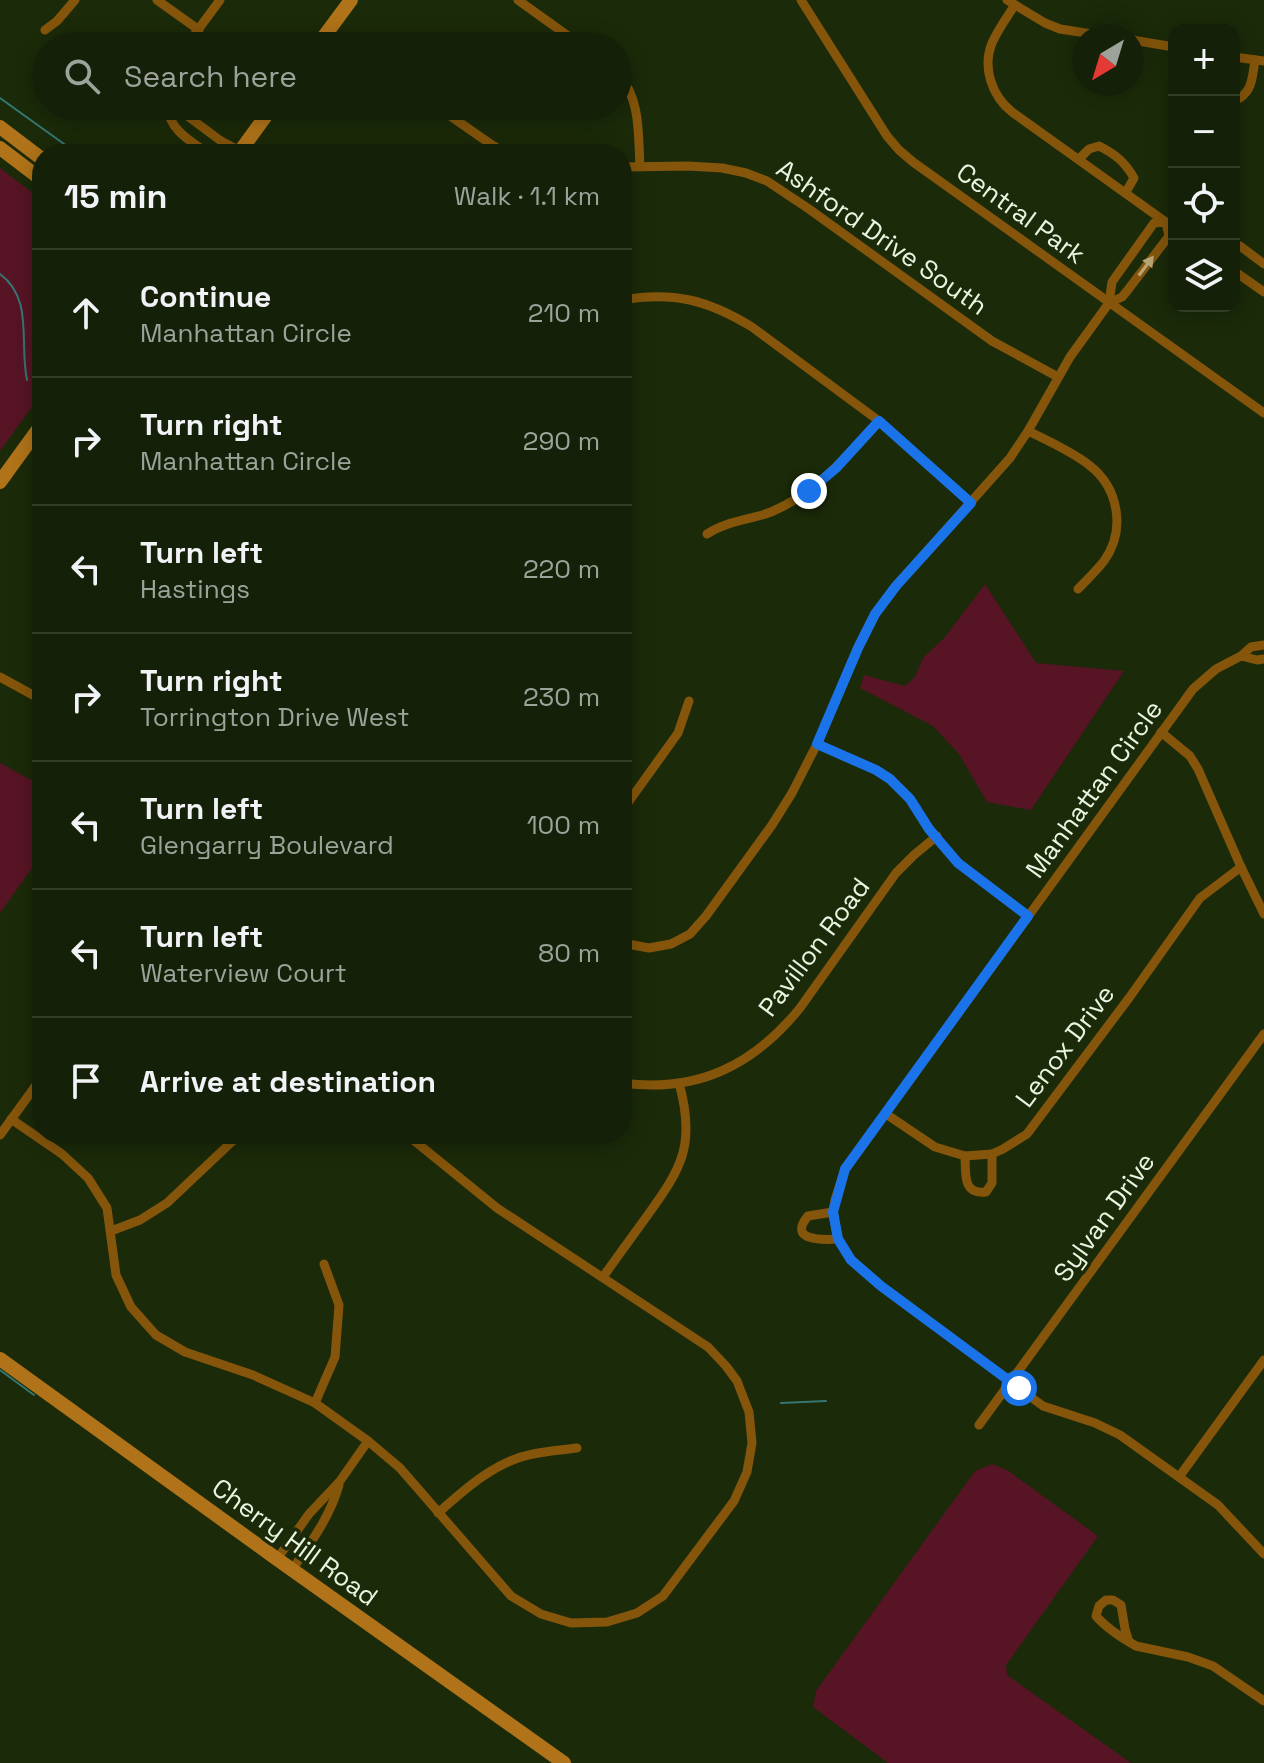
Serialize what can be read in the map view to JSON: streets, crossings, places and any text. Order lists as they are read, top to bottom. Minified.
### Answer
{"streets":{"main road":["Cherry Hill Road"],"street":["Central Park","Ashford Drive South","Manhattan Circle","Pavillon Road","Lenox Drive","Sylvan Drive"]},"crossings":[["Manhattan Circle","Lenox Drive"],["Manhattan Circle","Sylvan Drive"]],"north":"bottom left","page":{"map_buttons":["+","−"],"search":"Search here","heading":["15 min","Walk · 1.1 km"],"list":[["Continue","Manhattan Circle","210 m"],["Turn right","Manhattan Circle","290 m"],["Turn left","Hastings","220 m"],["Turn right","Torrington Drive West","230 m"],["Turn left","Glengarry Boulevard","100 m"],["Turn left","Waterview Court","80 m"],"Arrive at destination"]}}
